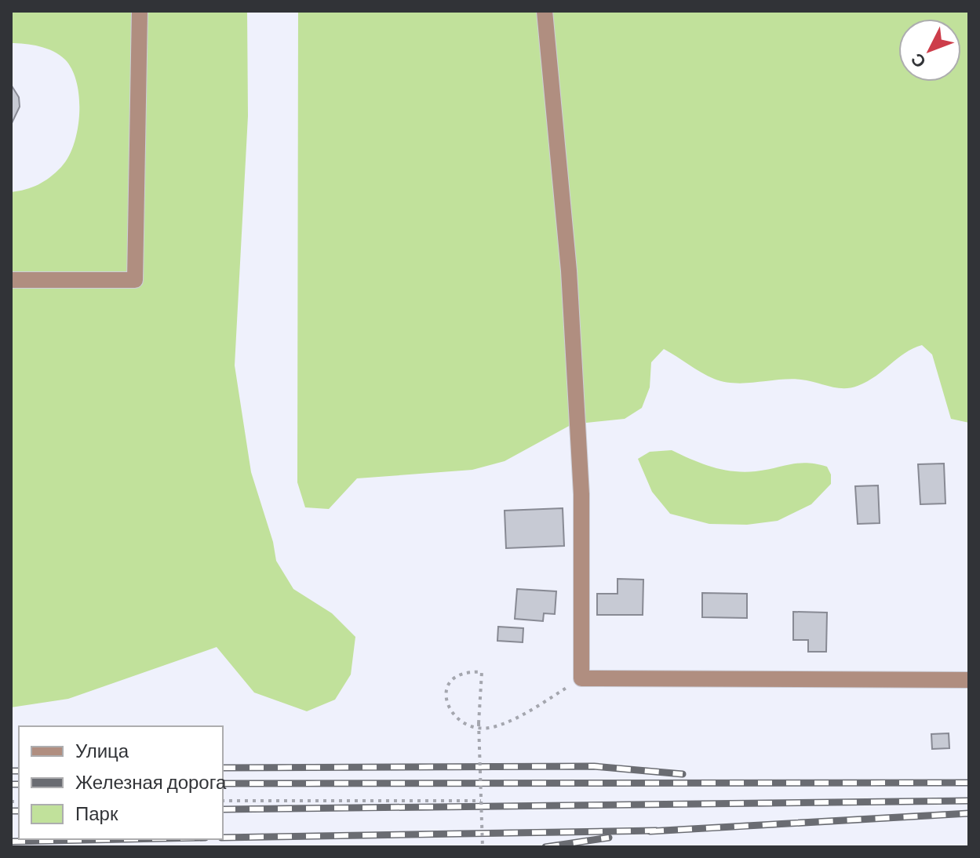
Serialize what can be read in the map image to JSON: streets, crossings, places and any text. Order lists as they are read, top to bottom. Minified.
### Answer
{"legend":["Улица","Железная дорога","Парк"],"north":"bottom left"}
